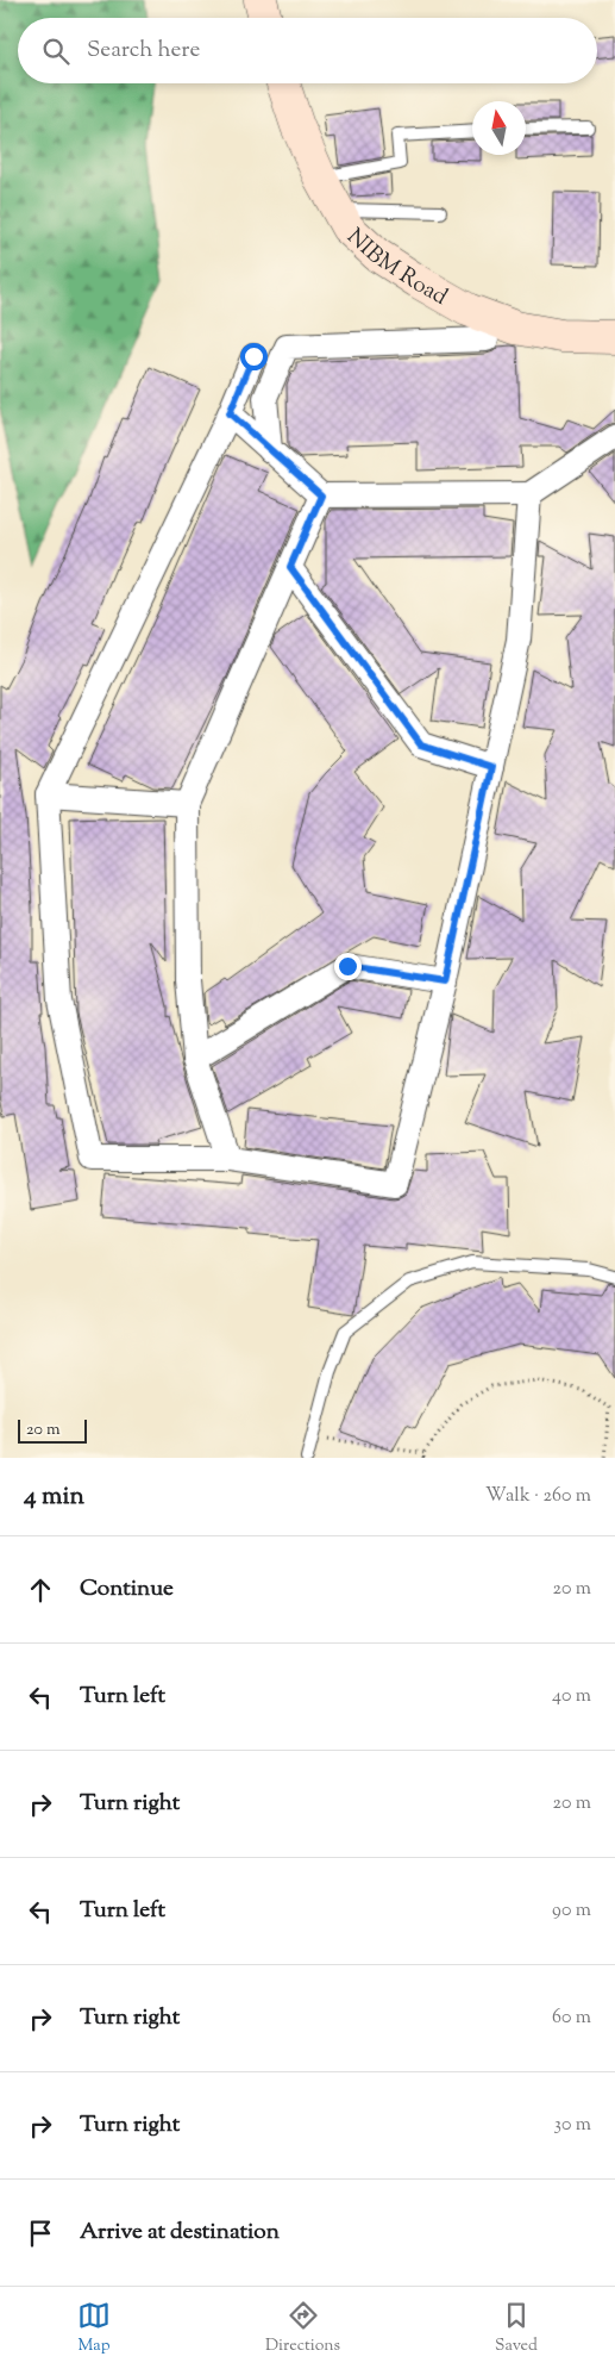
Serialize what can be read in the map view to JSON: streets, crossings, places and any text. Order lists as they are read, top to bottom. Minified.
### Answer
{"streets":{"main road":["NIBM Road"]},"scale_bar":"20 m","north":"top","page":{"search":"Search here","scale":"20 m","heading":["4 min","Walk · 260 m"],"list":[["Continue","20 m"],["Turn left","40 m"],["Turn right","20 m"],["Turn left","90 m"],["Turn right","60 m"],["Turn right","30 m"],"Arrive at destination"],"nav":["Map","Directions","Saved"]}}
